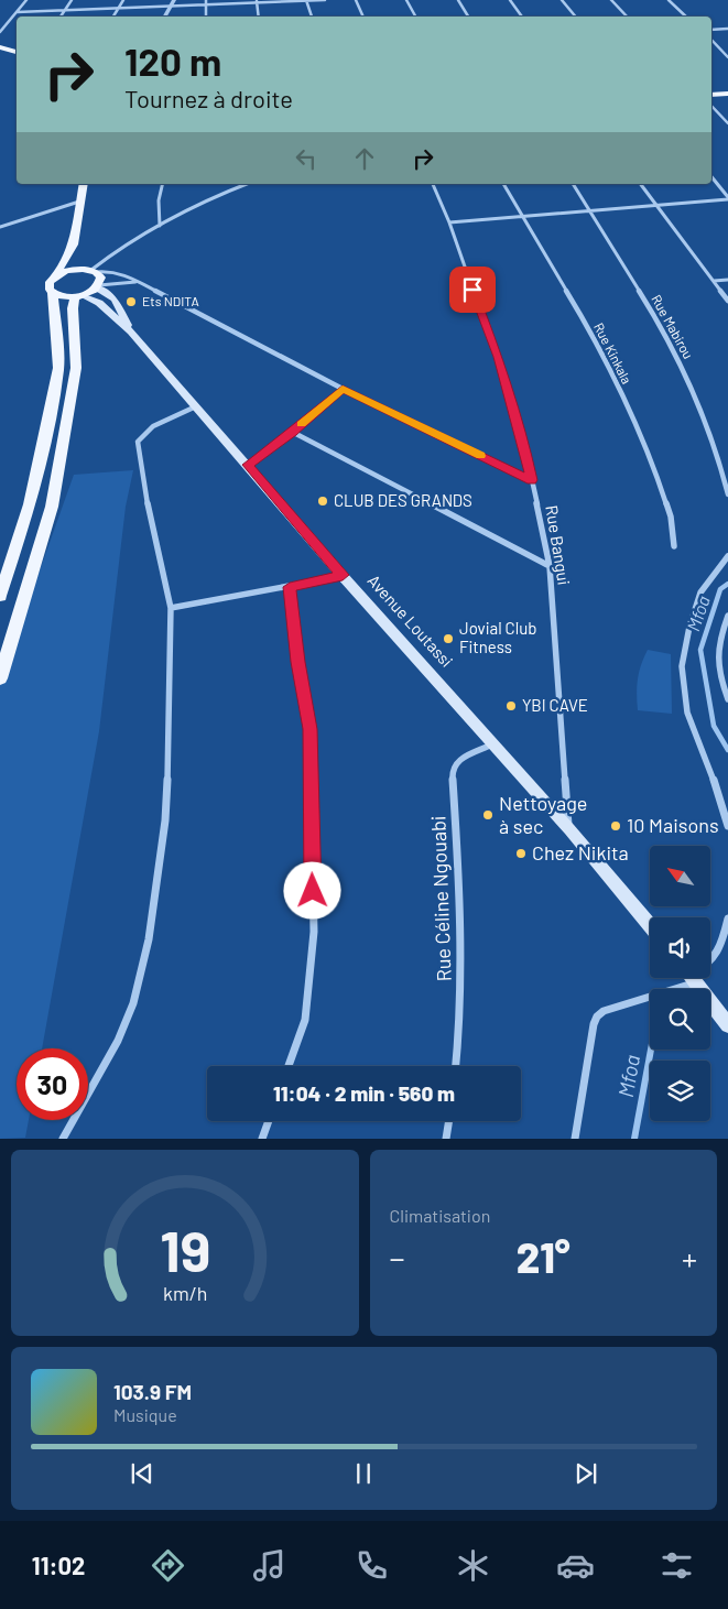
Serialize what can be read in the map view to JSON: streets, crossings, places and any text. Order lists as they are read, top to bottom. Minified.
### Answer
{"streets":{"main road":["Avenue Loutassi"],"street":["Rue Mabirou","Rue Kinkala","Rue Bangui","Rue Céline Ngouabi"]},"crossings":[["Rue Bangui","Avenue Loutassi"],["Avenue Loutassi","Rue Céline Ngouabi"]],"water":["Mfoa"],"places":["Ets NDITA","CLUB DES GRANDS","Jovial Club Fitness","YBI CAVE","Nettoyage à sec","10 Maisons","Chez Nikita"],"north":"top left","page":{"turn":["120 m","Tournez à droite"],"limit":"30","trip":"11:04 · 2 min · 560 m","tile":"Climatisation","heat":["−","21°","+"],"song":["103.9 FM","Musique"],"tabs":"11:02","gauge":["19","km/h"]}}
